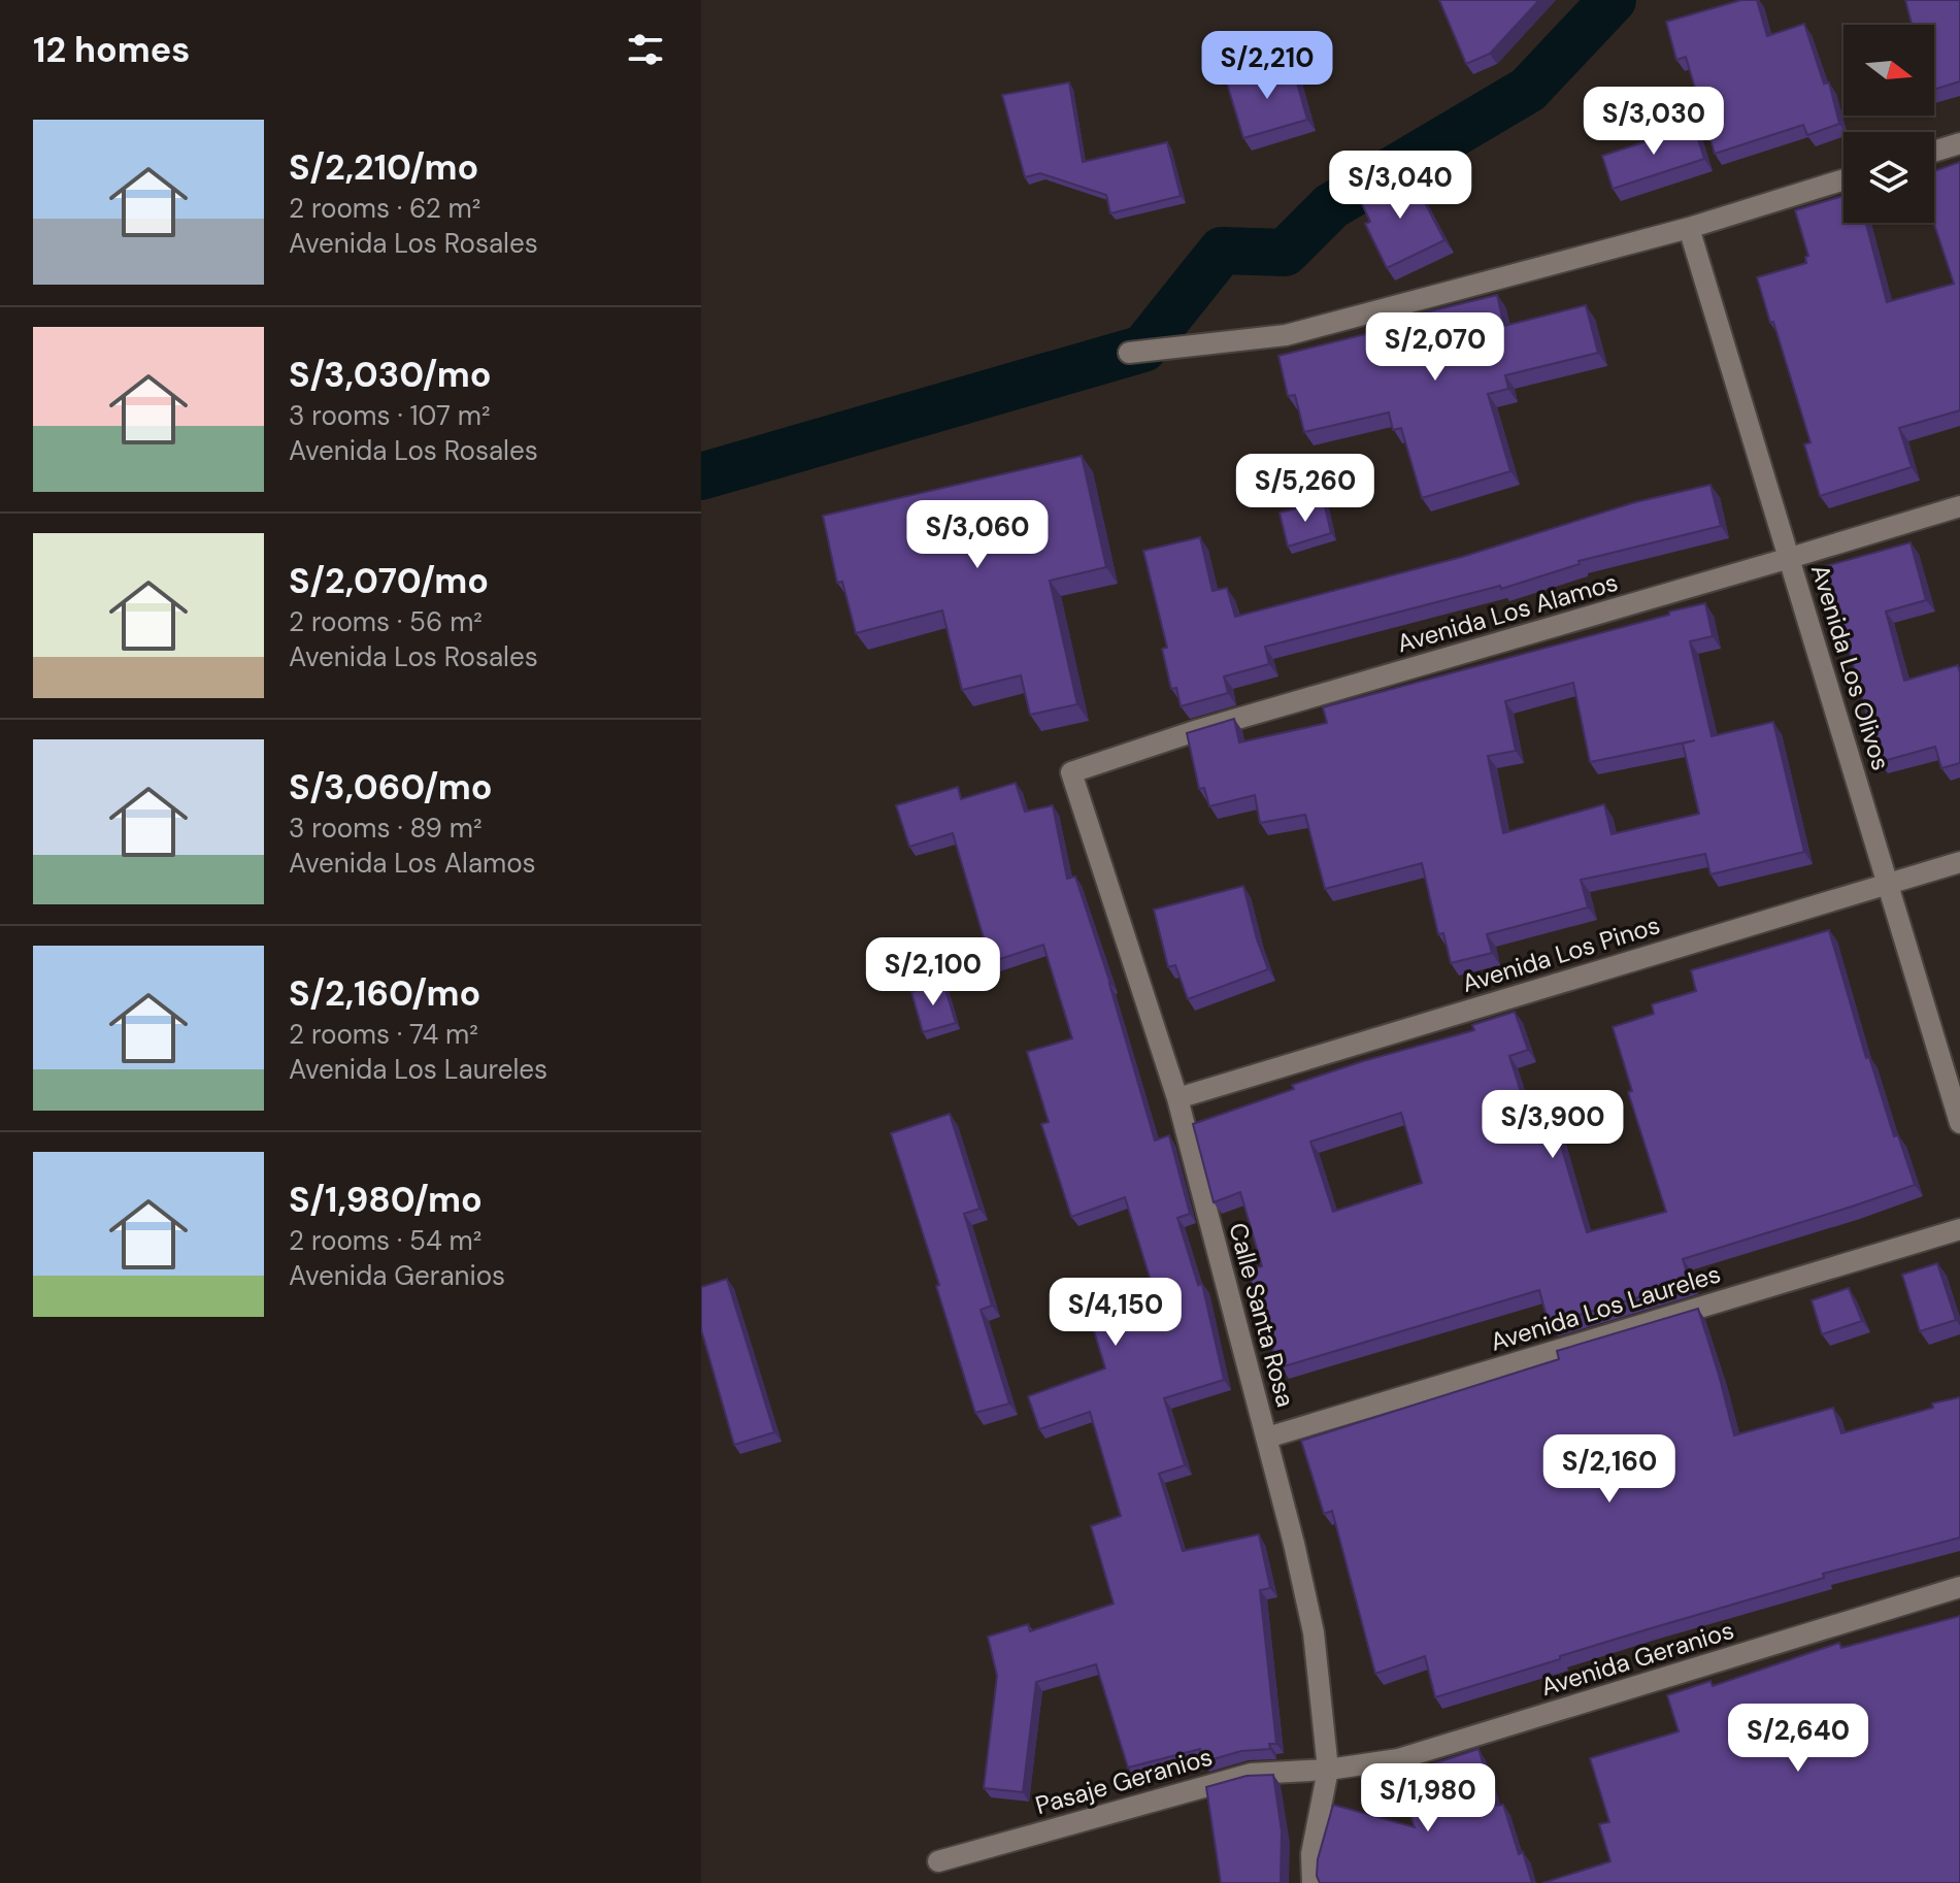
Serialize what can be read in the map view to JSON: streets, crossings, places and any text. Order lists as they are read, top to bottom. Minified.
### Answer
{"streets":{"street":["Avenida Los Alamos","Avenida Los Olivos","Avenida Los Pinos","Avenida Los Laureles","Calle Santa Rosa","Avenida Geranios","Pasaje Geranios"]},"crossings":[["Avenida Los Alamos","Avenida Los Olivos"],["Avenida Los Alamos","Calle Santa Rosa"],["Avenida Los Olivos","Avenida Los Pinos"],["Avenida Los Pinos","Calle Santa Rosa"],["Avenida Los Laureles","Calle Santa Rosa"],["Calle Santa Rosa","Avenida Geranios"],["Calle Santa Rosa","Pasaje Geranios"],["Avenida Geranios","Pasaje Geranios"]],"north":"right","page":{"heading":"12 homes","price":["S/2,210","S/3,030","S/3,040","S/2,070","S/5,260","S/3,060","S/2,100","S/3,900","S/4,150","S/2,160","S/2,640","S/1,980"],"list":[{"name":"S/2,210/mo","note":"2 rooms · 62 m² · Avenida Los Rosales"},{"name":"S/3,030/mo","note":"3 rooms · 107 m² · Avenida Los Rosales"},{"name":"S/2,070/mo","note":"2 rooms · 56 m² · Avenida Los Rosales"},{"name":"S/3,060/mo","note":"3 rooms · 89 m² · Avenida Los Alamos"},{"name":"S/2,160/mo","note":"2 rooms · 74 m² · Avenida Los Laureles"},{"name":"S/1,980/mo","note":"2 rooms · 54 m² · Avenida Geranios"}]}}
